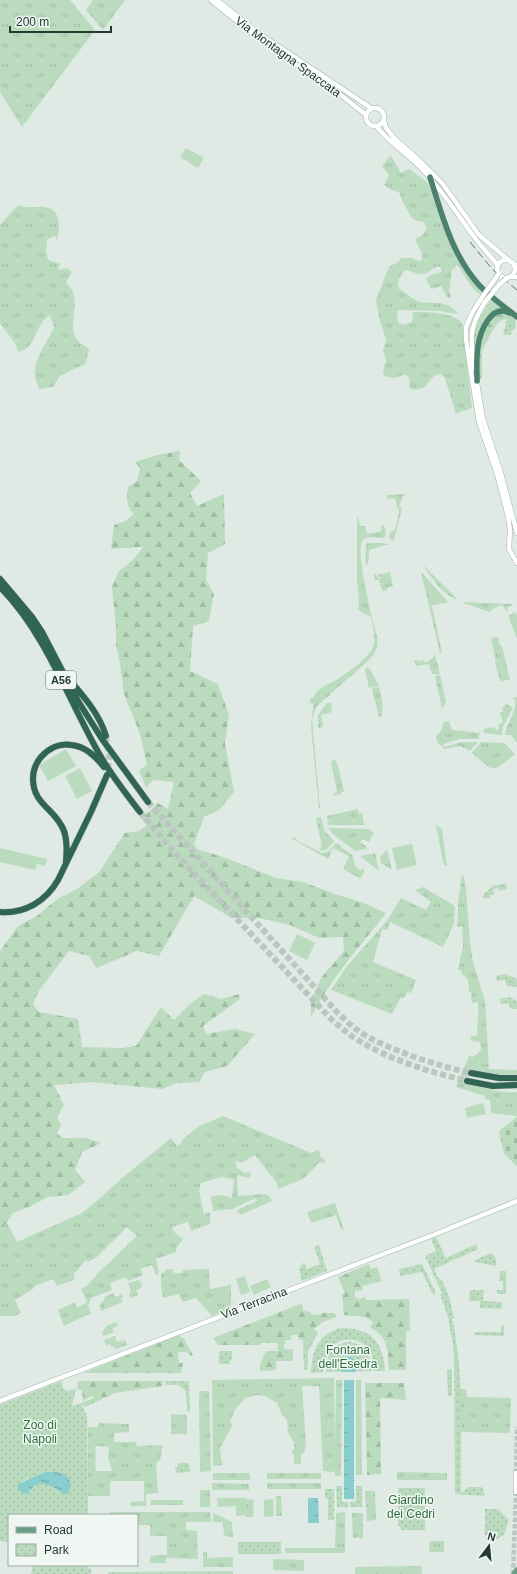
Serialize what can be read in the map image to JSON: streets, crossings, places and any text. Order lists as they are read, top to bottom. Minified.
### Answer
{"streets":{"highway":["A56"],"main road":["Via Montagna Spaccata","Via Terracina"]},"parks":["Fontana dell'Esedra","Zoo di Napoli","Giardino dei Cedri"],"legend":["Road","Park"],"scale_bar":"200 m","north":"top"}
